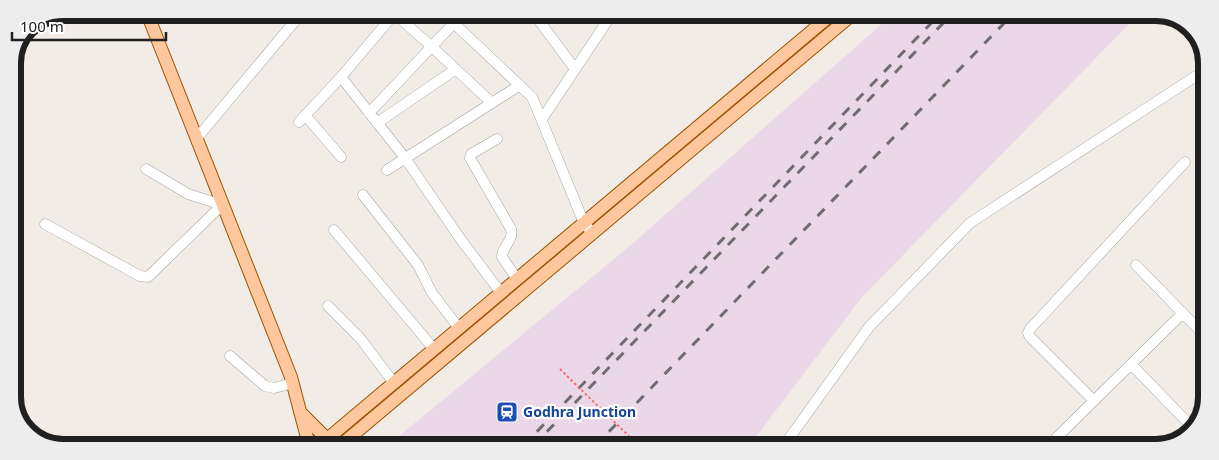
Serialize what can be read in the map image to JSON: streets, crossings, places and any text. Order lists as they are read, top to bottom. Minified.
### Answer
{"places":{"station":["Godhra Junction"]},"scale_bar":"100 m"}
